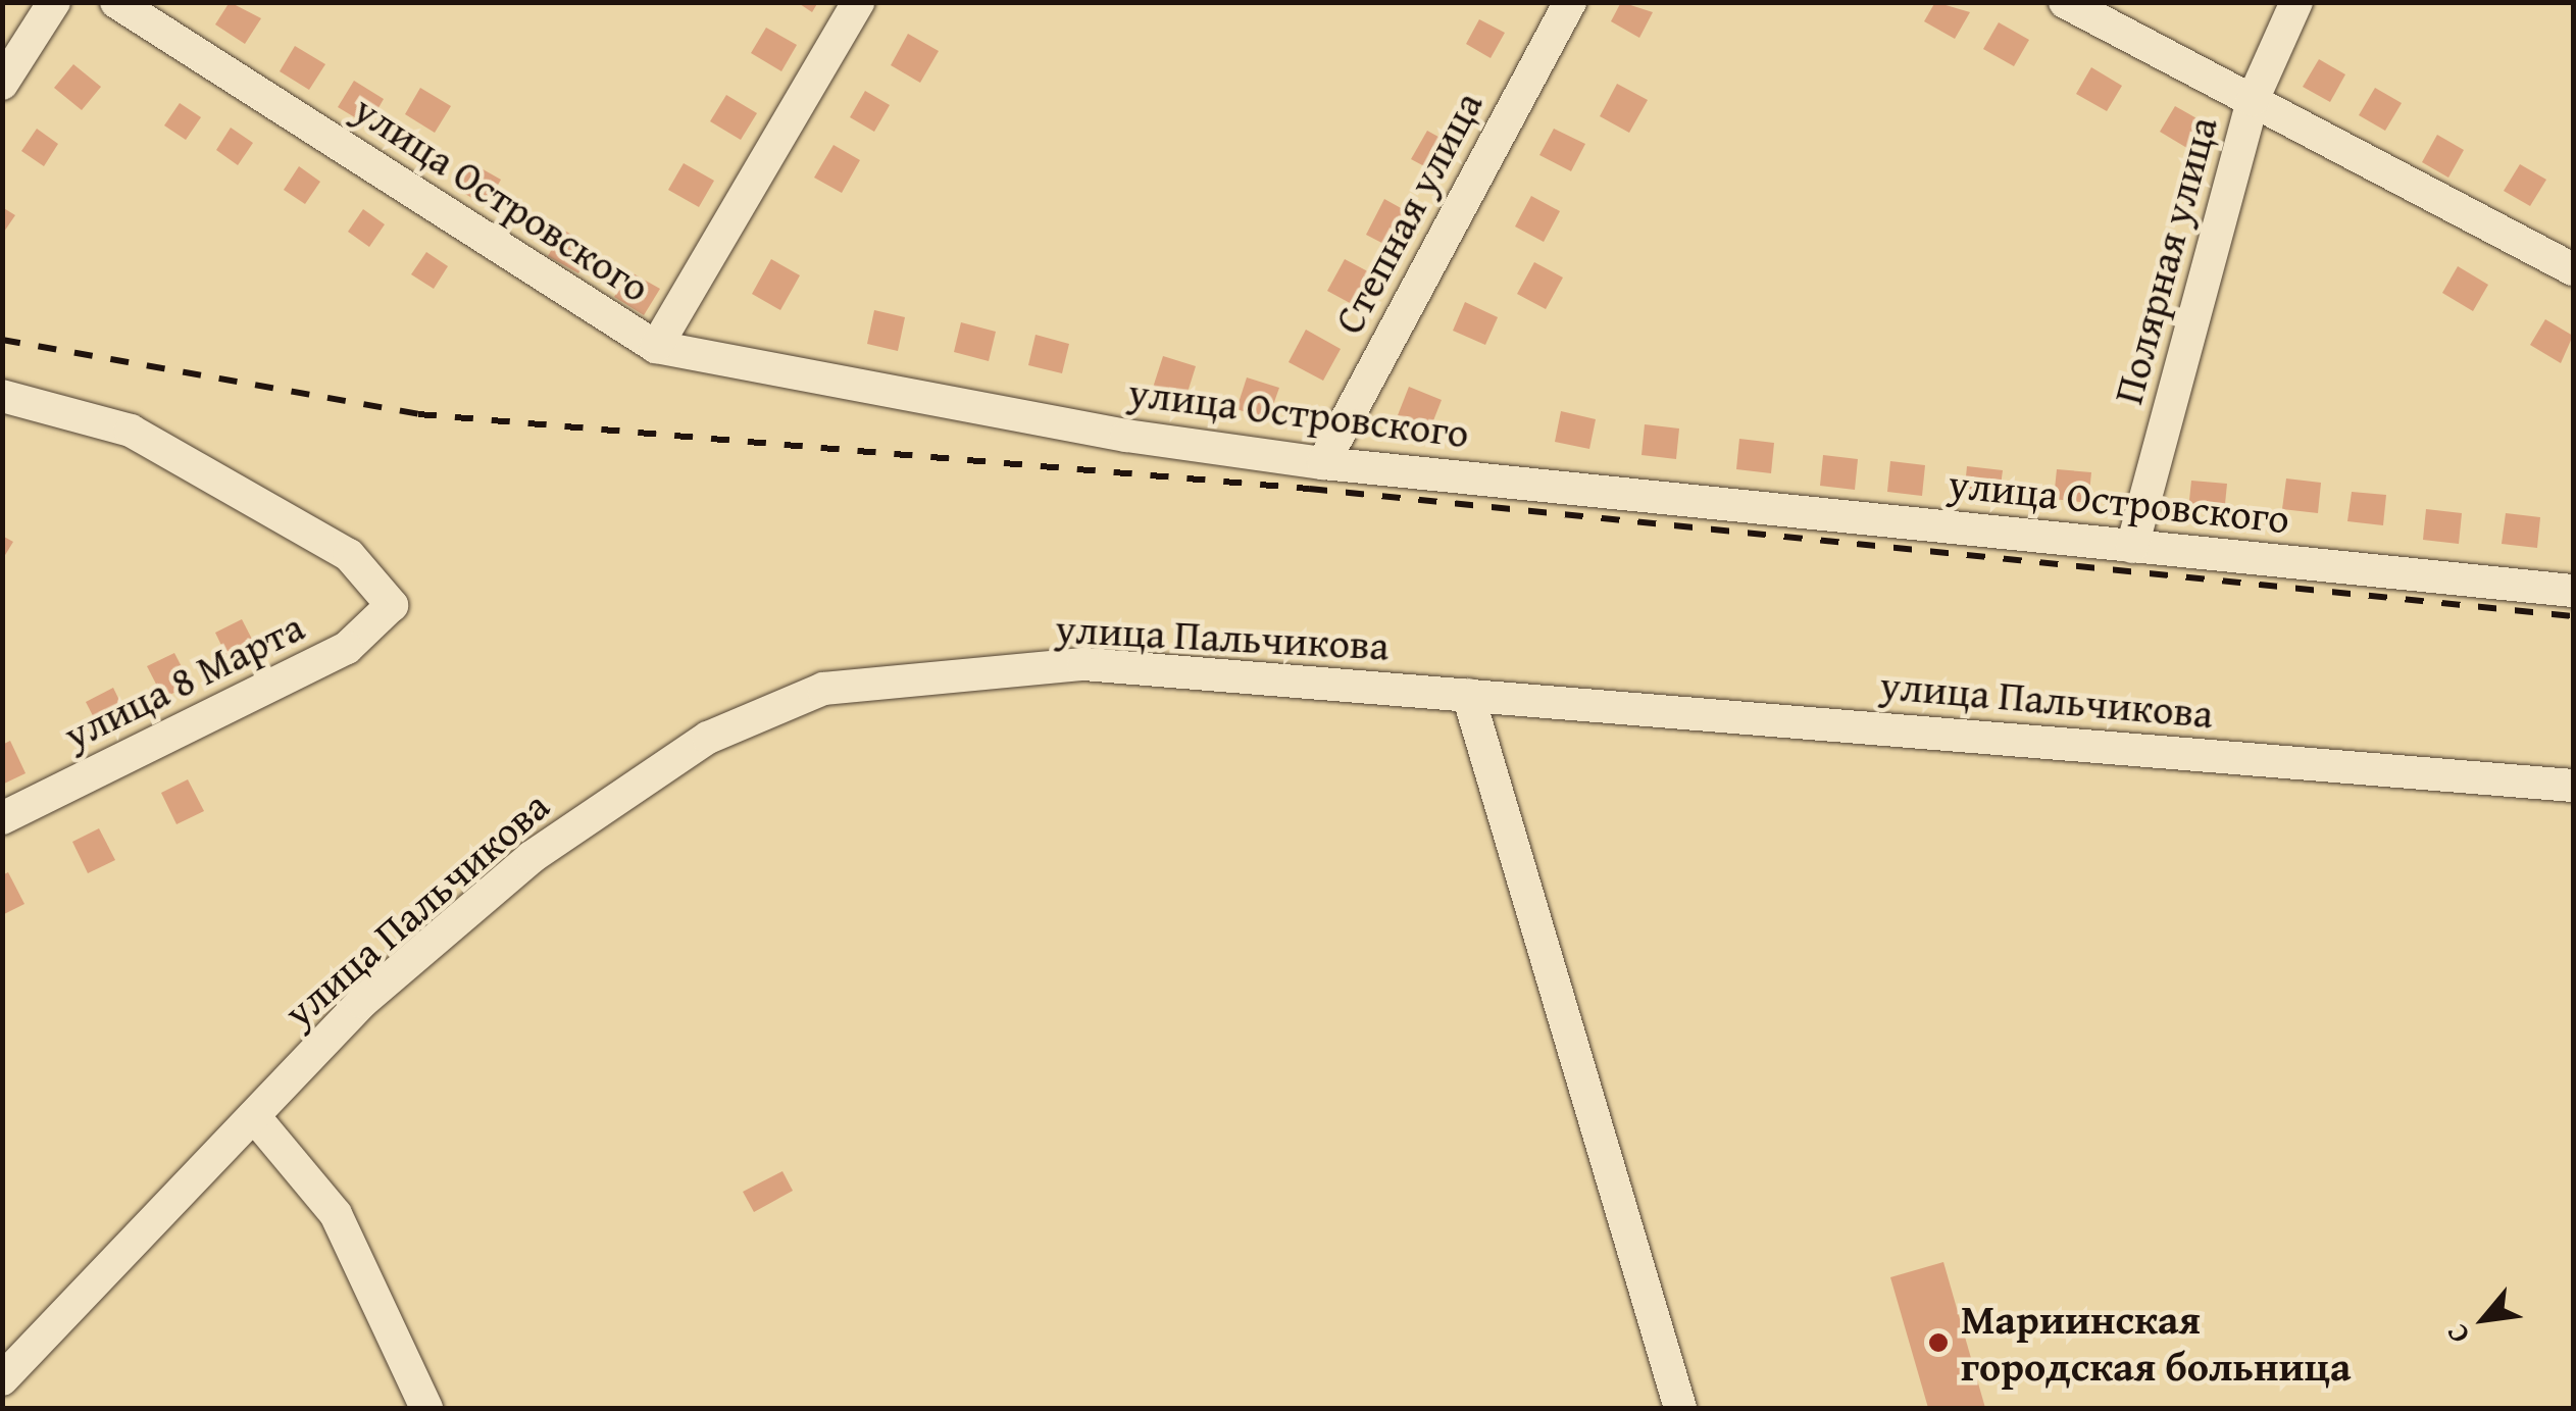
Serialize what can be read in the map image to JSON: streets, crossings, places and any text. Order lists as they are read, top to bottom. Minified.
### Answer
{"streets":{"street":["улица Островского","Степная улица","Полярная улица","улица Пальчикова","улица 8 Марта"]},"crossings":[["улица Островского","Степная улица"],["улица Островского","Полярная улица"]],"places":["Мариинская городская больница"],"north":"bottom left"}
